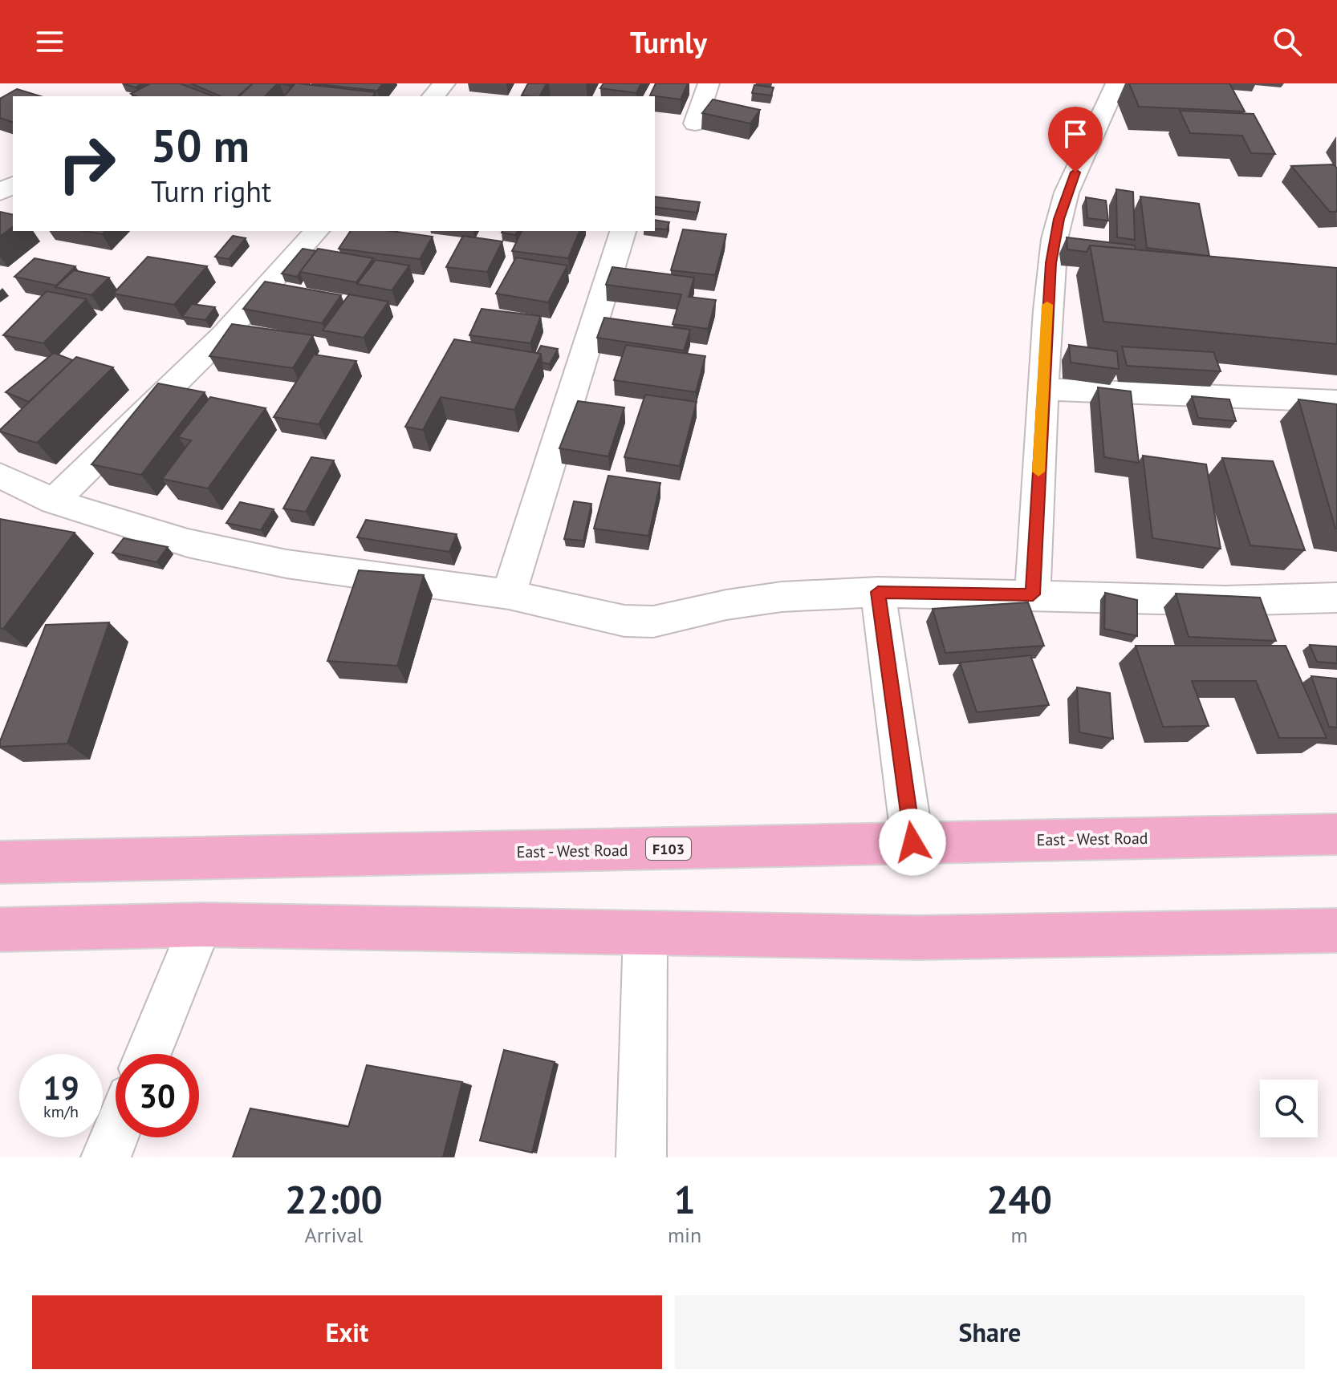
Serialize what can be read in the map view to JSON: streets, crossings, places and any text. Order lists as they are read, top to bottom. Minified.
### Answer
{"streets":{"main road":["East - West Road","F103"]},"page":{"header":"Turnly","turn":["50 m","Turn right"],"speed":"19 km/h","limit":"30","eta":["22:00","Arrival","1","min","240","m"],"buttons":["Exit","Share"]}}
